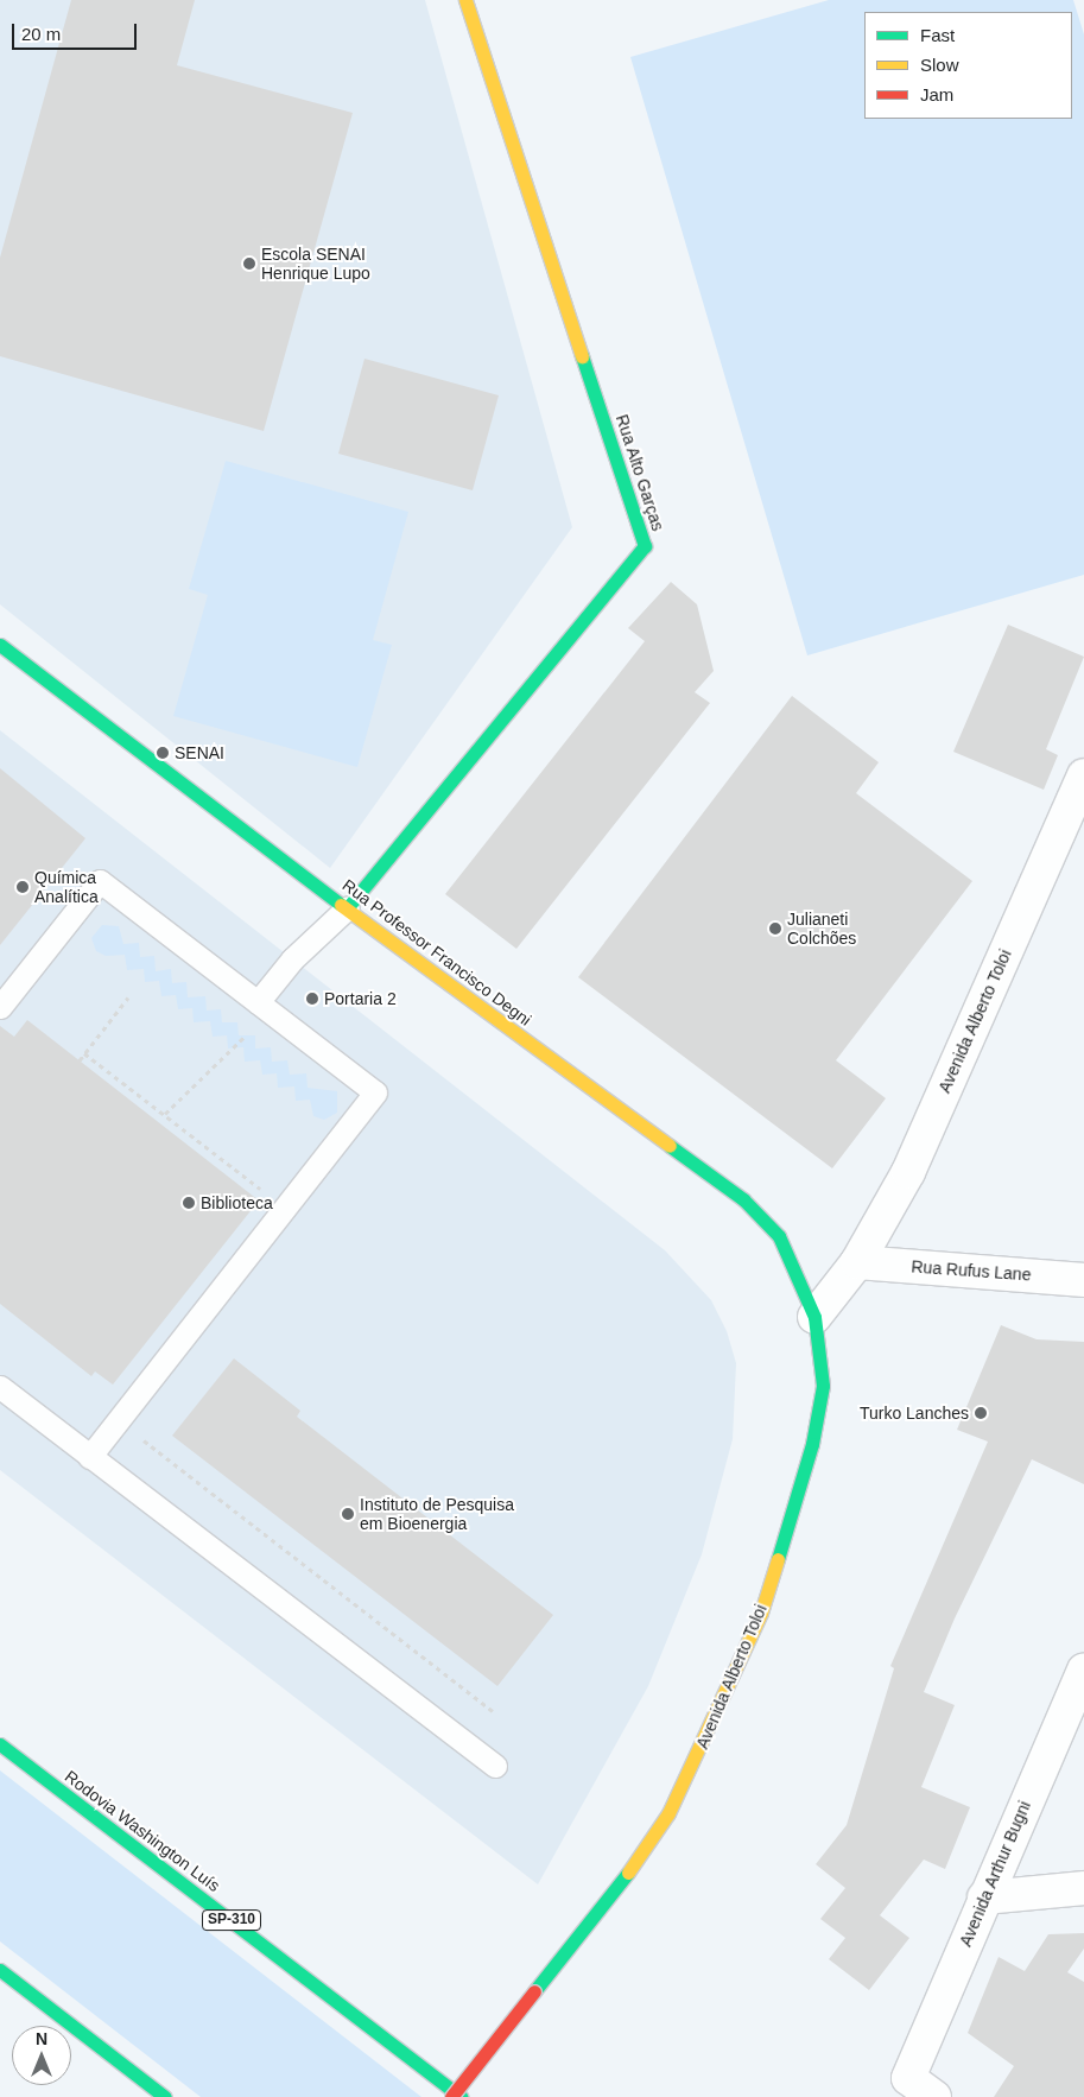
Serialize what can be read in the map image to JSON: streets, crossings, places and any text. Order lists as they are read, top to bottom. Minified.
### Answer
{"streets":{"main road":["Rua Alto Garças","Rua Professor Francisco Degni","Avenida Alberto Toloi","Rodovia Washington Luís","SP-310"],"street":["Rua Rufus Lane","Avenida Arthur Bugni"]},"crossings":[["Rua Alto Garças","Rua Professor Francisco Degni"],["Rua Professor Francisco Degni","Avenida Alberto Toloi"],["Avenida Alberto Toloi","Rua Rufus Lane"]],"places":["Escola SENAI Henrique Lupo","SENAI","Química Analítica","Julianeti Colchões","Portaria 2","Biblioteca","Turko Lanches","Instituto de Pesquisa em Bioenergia"],"legend":["Fast","Slow","Jam"],"scale_bar":"20 m","north":"top"}
